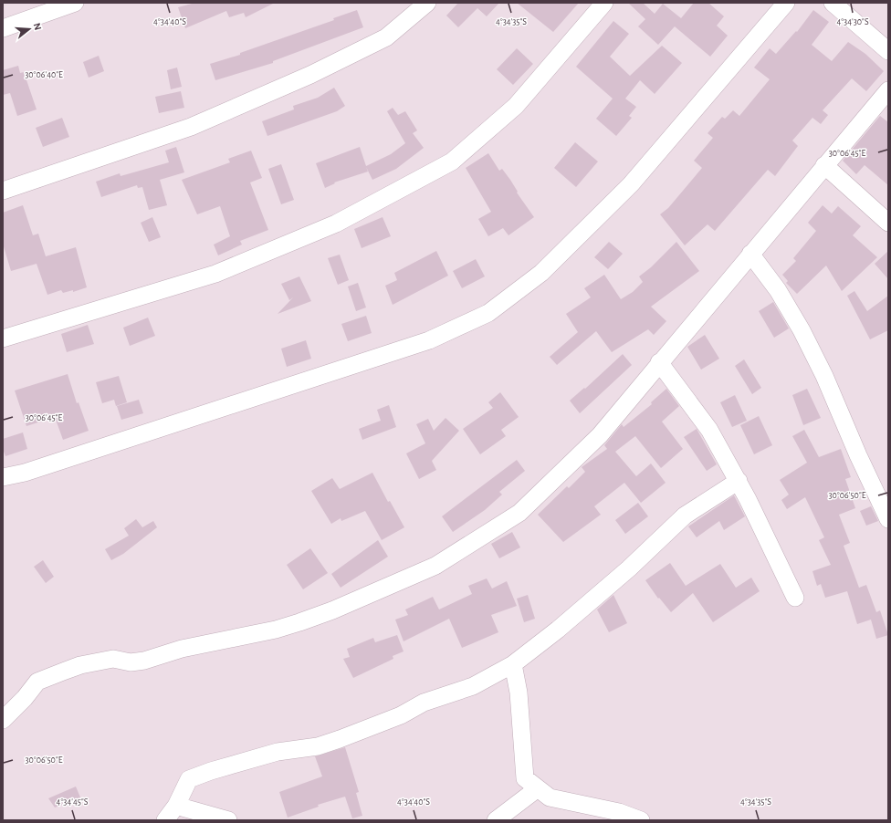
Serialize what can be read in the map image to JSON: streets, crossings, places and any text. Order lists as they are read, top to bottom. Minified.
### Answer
{"north":"right","coordinates":["4°34'40\"S","4°34'35\"S","4°34'30\"S","30°06'40\"E","30°06'45\"E","30°06'50\"E","4°34'45\"S"]}
